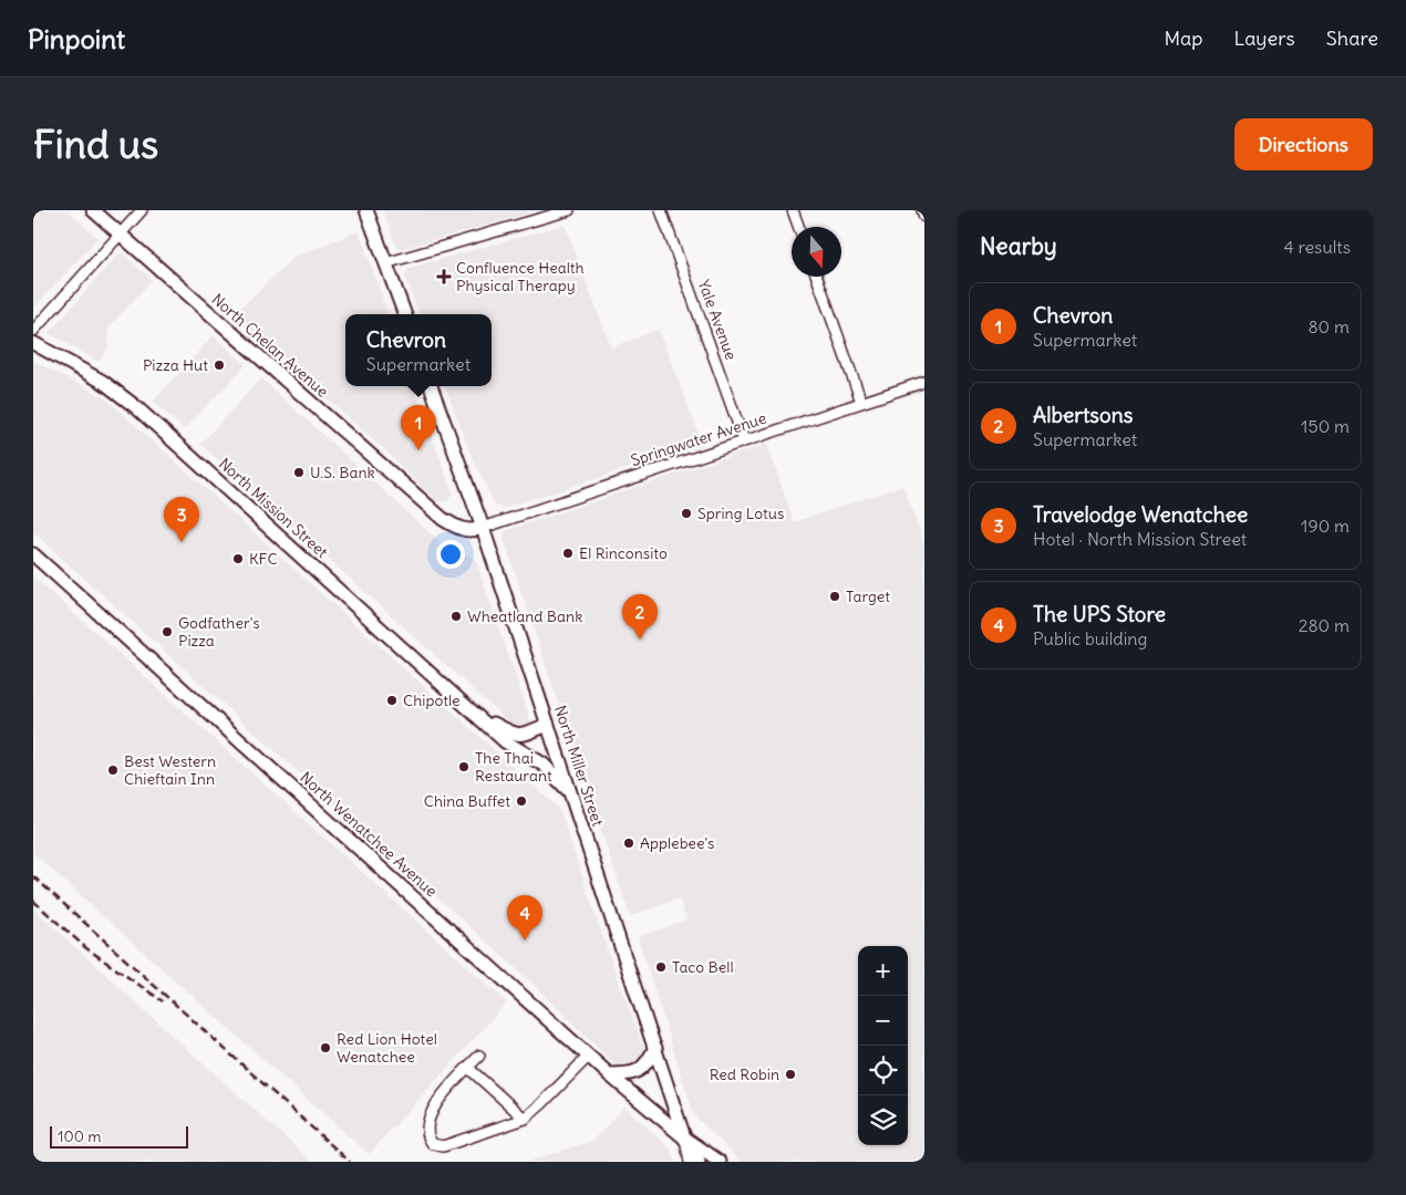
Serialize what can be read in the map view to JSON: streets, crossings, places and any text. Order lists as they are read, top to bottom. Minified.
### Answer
{"streets":{"main road":["North Chelan Avenue","North Mission Street","North Miller Street","North Wenatchee Avenue"],"street":["Yale Avenue","Springwater Avenue"]},"crossings":[["Yale Avenue","Springwater Avenue"],["North Chelan Avenue","Springwater Avenue"],["North Chelan Avenue","North Miller Street"],["Springwater Avenue","North Miller Street"],["North Mission Street","North Miller Street"],["North Miller Street","North Wenatchee Avenue"]],"places":{"health":["Confluence Health Physical Therapy"],"other":["Pizza Hut","U.S. Bank","Spring Lotus","El Rinconsito","KFC","Target","Wheatland Bank","Godfather's Pizza","Chipotle","The Thai Restaurant","Best Western Chieftain Inn","China Buffet","Applebee's","Taco Bell","Red Lion Hotel Wenatchee","Red Robin"]},"scale_bar":"100 m","north":"bottom","page":{"header":"Pinpoint","nav":["Map","Layers","Share"],"buttons":"Directions","title":"Find us","heading":["Nearby","4 results"],"list":[{"mark":"1","name":"Chevron","note":"Supermarket","value":"80 m"},{"mark":"2","name":"Albertsons","note":"Supermarket","value":"150 m"},{"mark":"3","name":"Travelodge Wenatchee","note":"Hotel · North Mission Street","value":"190 m"},{"mark":"4","name":"The UPS Store","note":"Public building","value":"280 m"}],"popup":["Chevron","Supermarket"],"pins":["1","3","2","4"],"map_buttons":["+","−"],"scale":"100 m"}}
